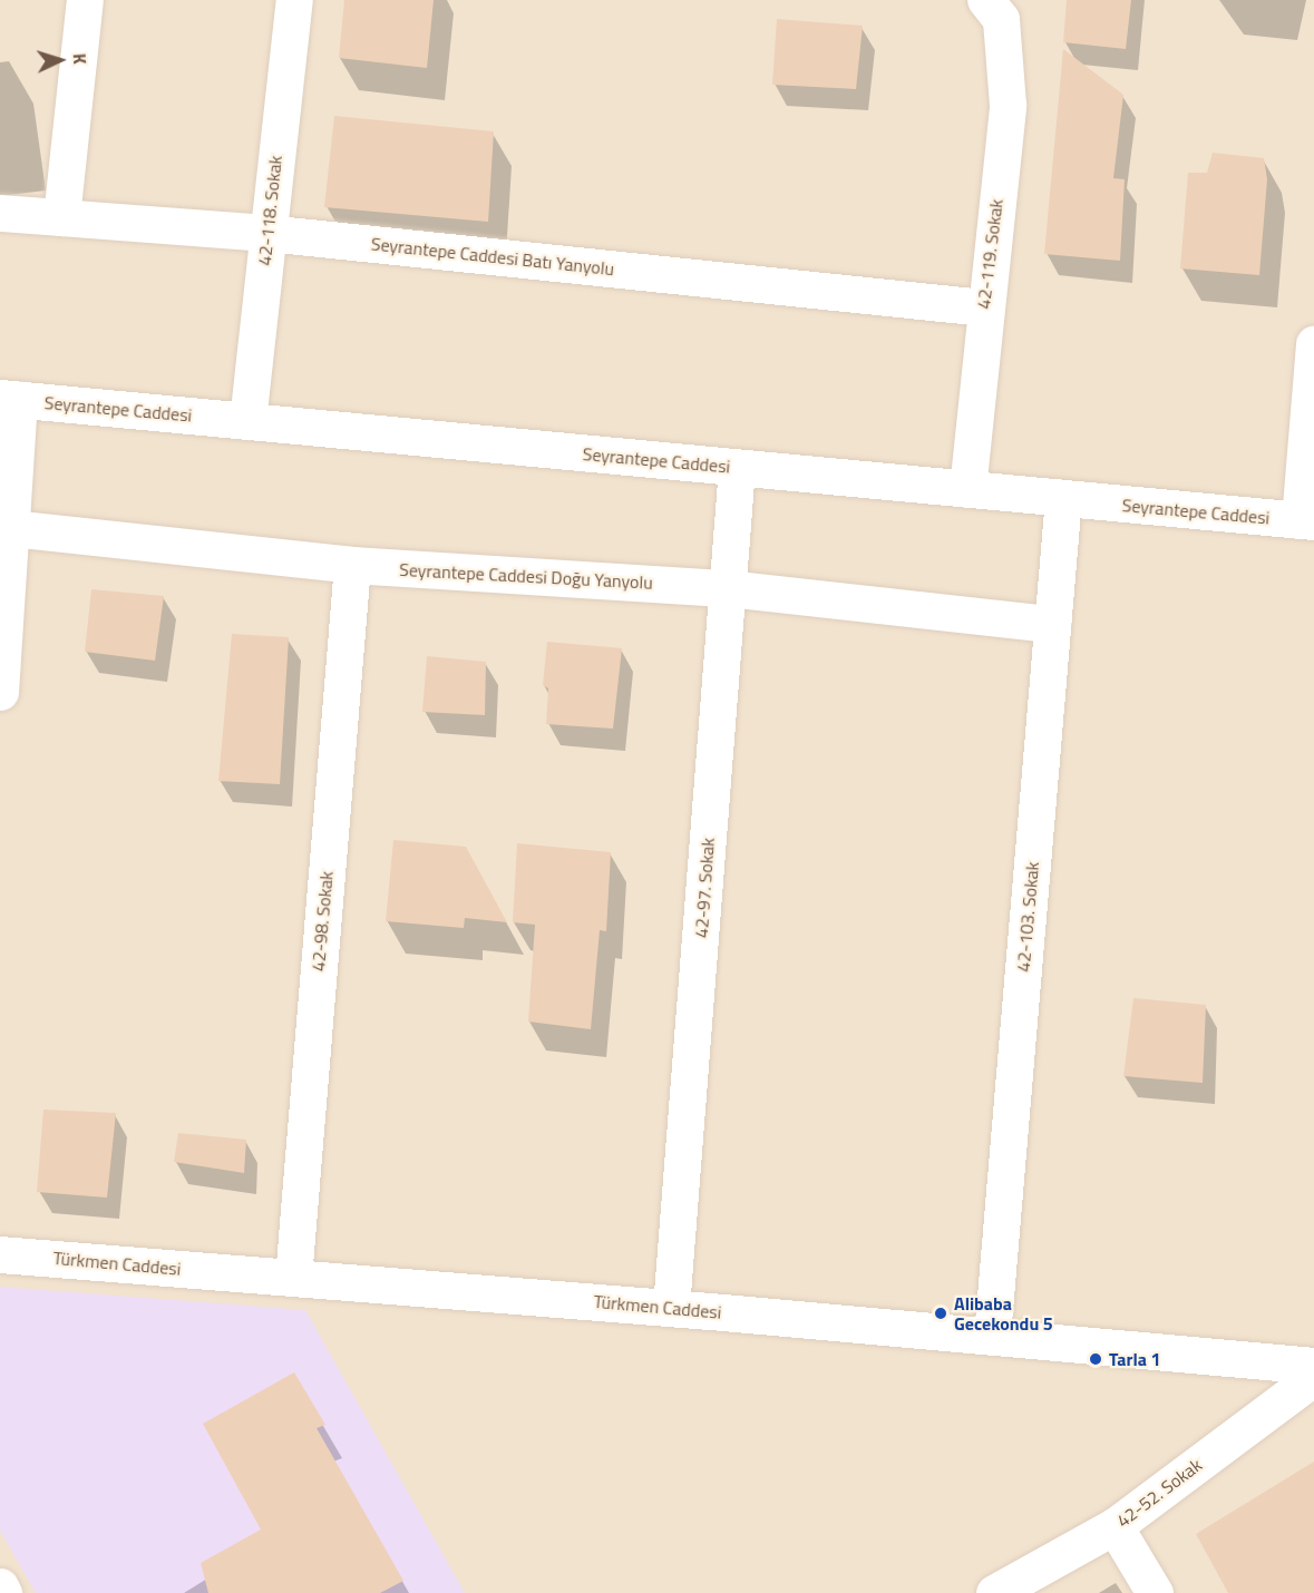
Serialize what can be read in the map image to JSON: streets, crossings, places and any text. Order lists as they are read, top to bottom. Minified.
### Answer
{"streets":{"street":["42-118. Sokak","42-119. Sokak","Seyrantepe Caddesi Batı Yanyolu","Seyrantepe Caddesi","Seyrantepe Caddesi Doğu Yanyolu","42-97. Sokak","42-103. Sokak","42-98. Sokak","Türkmen Caddesi","42-52. Sokak"]},"crossings":[["42-118. Sokak","Seyrantepe Caddesi Batı Yanyolu"],["42-118. Sokak","Seyrantepe Caddesi"],["42-119. Sokak","Seyrantepe Caddesi Batı Yanyolu"],["42-119. Sokak","Seyrantepe Caddesi"],["Seyrantepe Caddesi","42-97. Sokak"],["Seyrantepe Caddesi","42-103. Sokak"],["Seyrantepe Caddesi Doğu Yanyolu","42-97. Sokak"],["Seyrantepe Caddesi Doğu Yanyolu","42-103. Sokak"],["Seyrantepe Caddesi Doğu Yanyolu","42-98. Sokak"],["42-97. Sokak","Türkmen Caddesi"],["42-103. Sokak","Türkmen Caddesi"],["42-98. Sokak","Türkmen Caddesi"]],"places":["Alibaba Gecekondu 5","Tarla 1"],"north":"right"}
